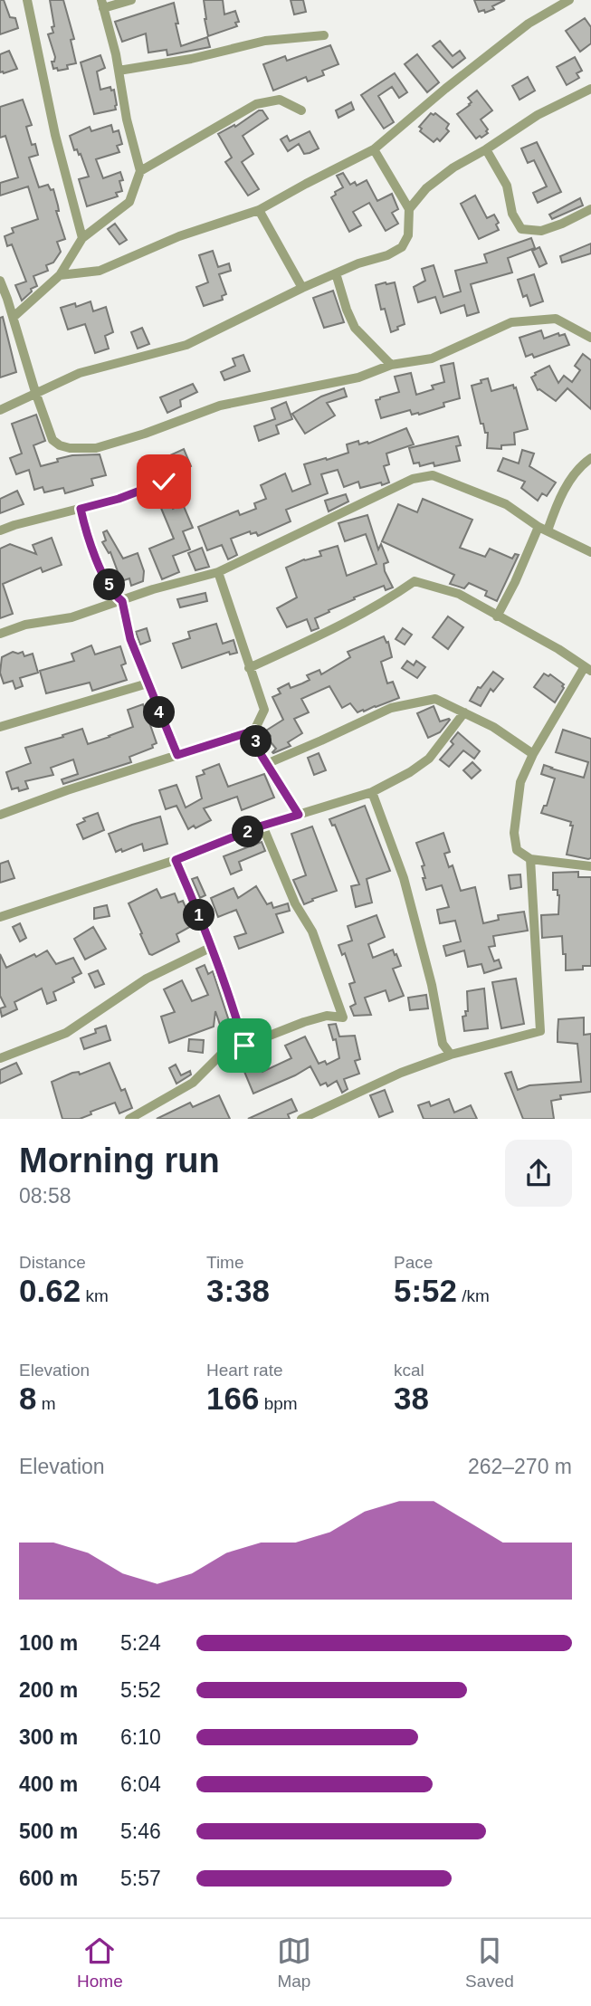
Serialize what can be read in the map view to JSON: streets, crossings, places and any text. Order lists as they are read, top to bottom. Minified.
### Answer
{"page":{"pins":["5","4","3","2","1"],"heading":["Morning run","08:58"],"stats":[["Distance","0.62 km"],["Time","3:38"],["Pace","5:52 /km"],["Elevation","8 m"],["Heart rate","166 bpm"],["kcal","38"]],"chart":["Elevation","262–270 m"],"list":[{"name":"100 m","note":"5:24"},{"name":"200 m","note":"5:52"},{"name":"300 m","note":"6:10"},{"name":"400 m","note":"6:04"},{"name":"500 m","note":"5:46"},{"name":"600 m","note":"5:57"}],"tabs":["Home","Map","Saved"]}}
